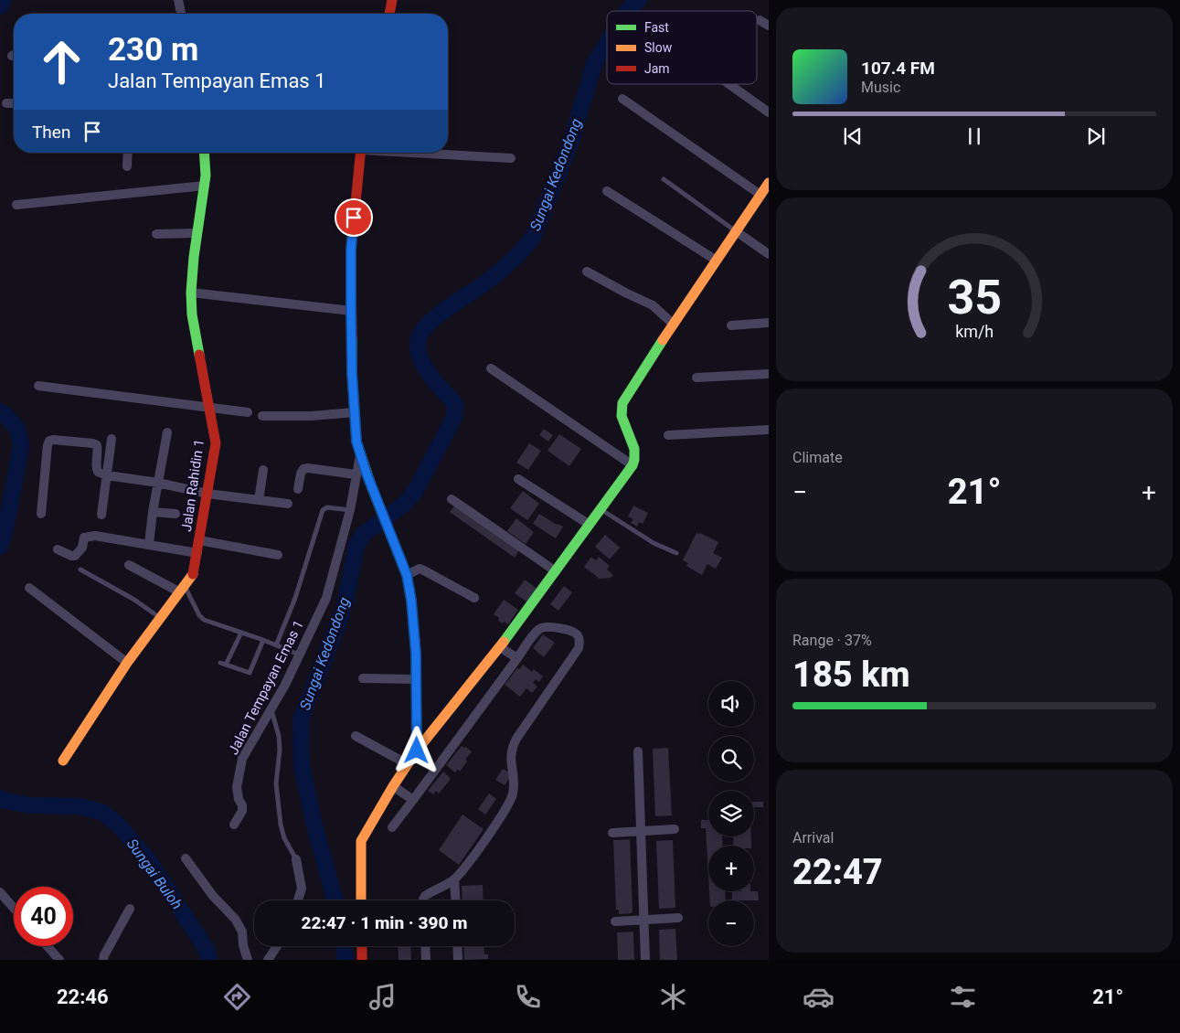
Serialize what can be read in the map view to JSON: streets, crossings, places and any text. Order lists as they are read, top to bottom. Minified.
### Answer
{"streets":{"street":["Jalan Rahidin 1","Jalan Tempayan Emas 1"]},"water":["Sungai Kedondong","Sungai Buloh"],"legend":["Fast","Slow","Jam"],"page":{"turn":["230 m","Jalan Tempayan Emas 1"],"song":["107.4 FM","Music"],"then":"Then","tile":["Climate",["Range · 37%","185 km"],["Arrival","22:47"]],"heat":["−","21°","+"],"map_buttons":["+","−"],"limit":"40","trip":"22:47 · 1 min · 390 m","tabs":["22:46","21°"],"gauge":["35","km/h"]}}
